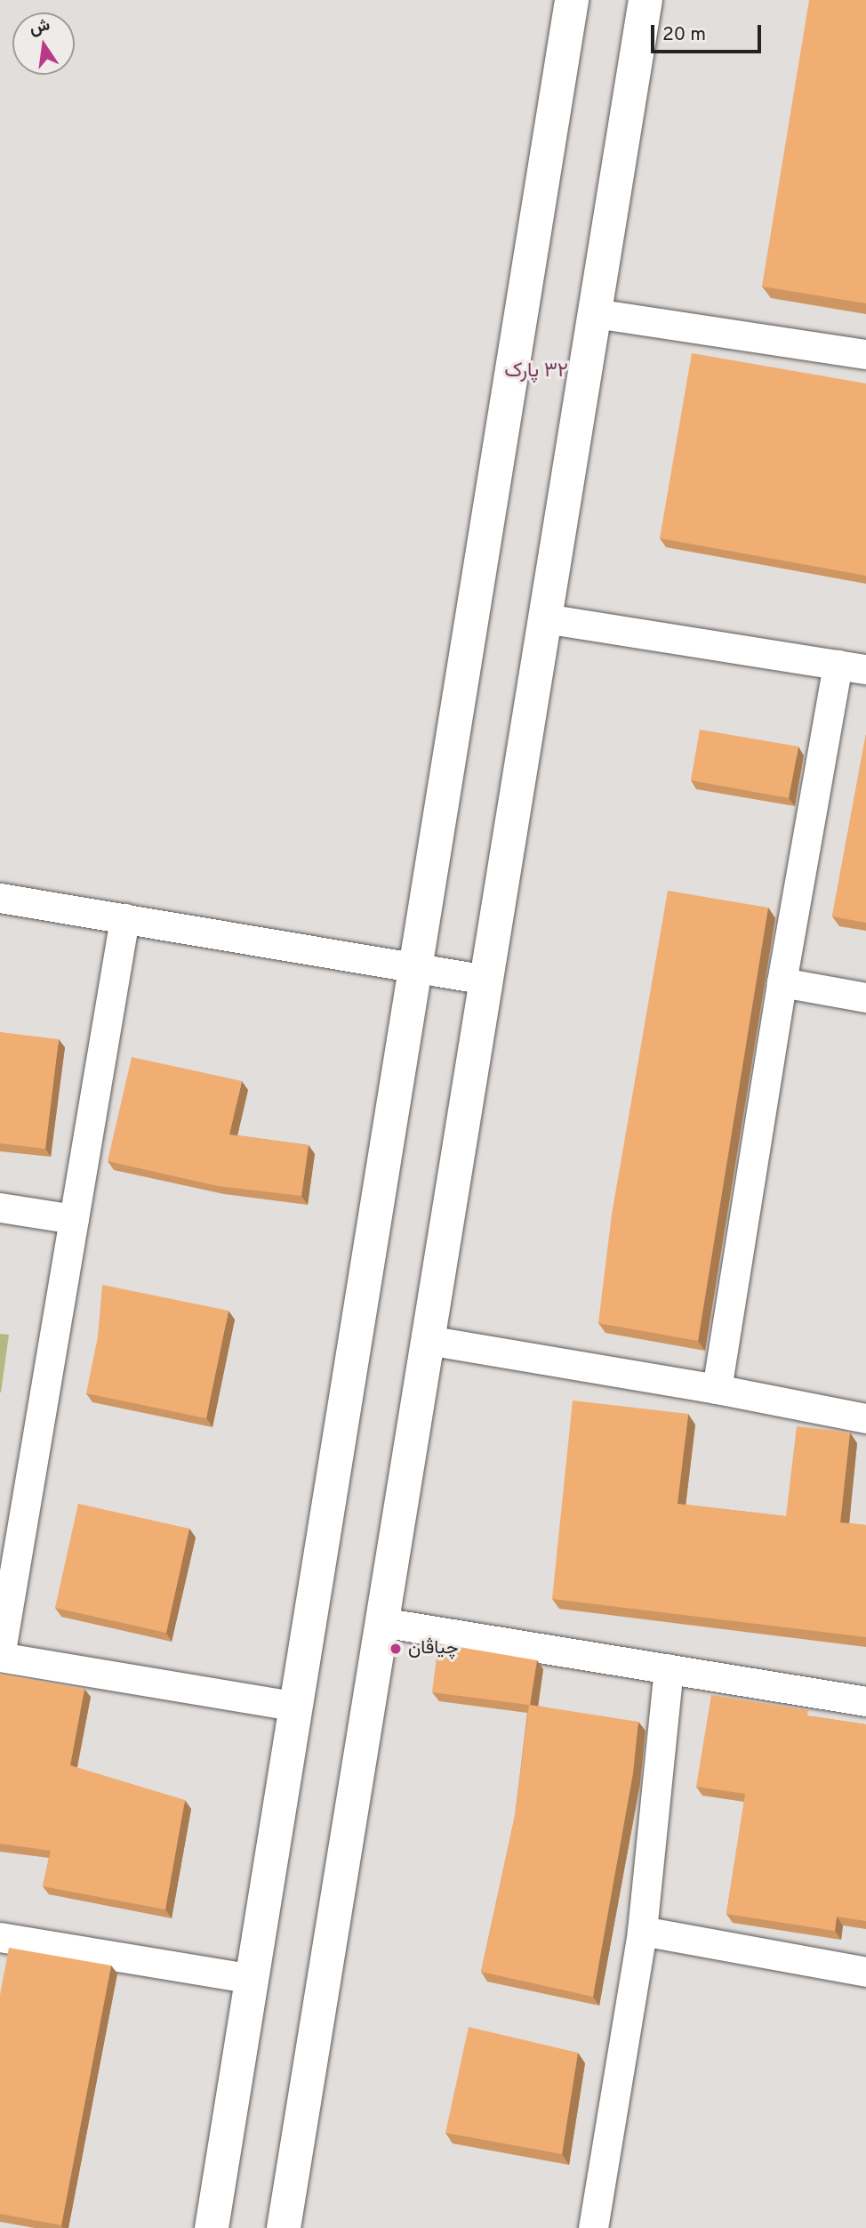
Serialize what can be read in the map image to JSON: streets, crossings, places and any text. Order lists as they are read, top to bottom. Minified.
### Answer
{"districts":["٣٢ پارک"],"places":["چياڤان"],"scale_bar":"20 m","north":"top"}
